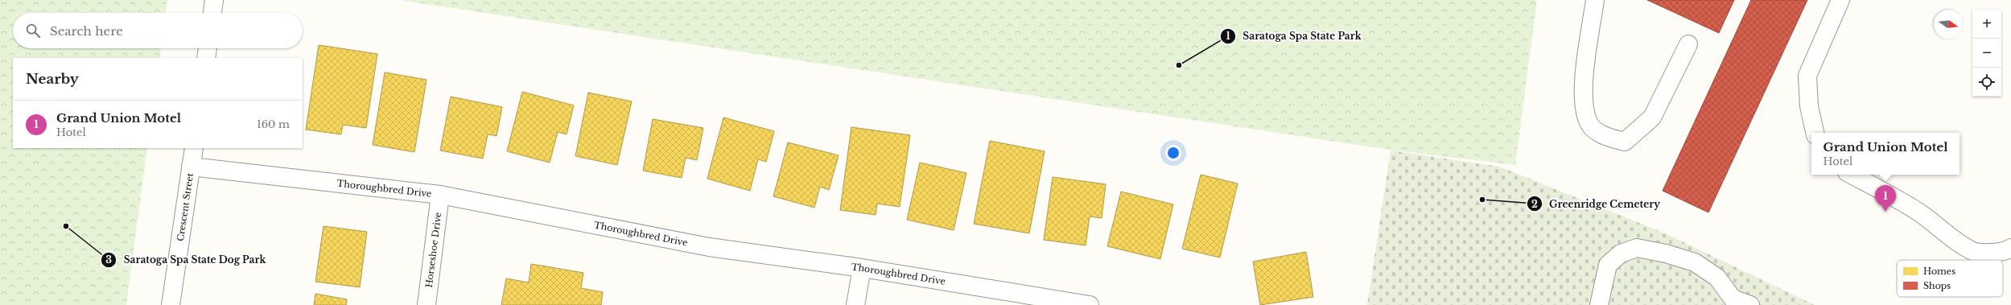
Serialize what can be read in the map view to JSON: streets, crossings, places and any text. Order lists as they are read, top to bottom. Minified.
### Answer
{"streets":{"street":["Thoroughbred Drive","Crescent Street","Horseshoe Drive"]},"crossings":[["Thoroughbred Drive","Crescent Street"],["Thoroughbred Drive","Horseshoe Drive"]],"places":["Saratoga Spa State Park","Greenridge Cemetery","Saratoga Spa State Dog Park"],"legend":["Homes","Shops"],"north":"right","page":{"map_buttons":["+","−"],"search":"Search here","heading":"Nearby","list":[{"mark":"1","name":"Grand Union Motel","note":"Hotel","value":"160 m"}],"popup":["Grand Union Motel","Hotel"],"pins":"1"}}
